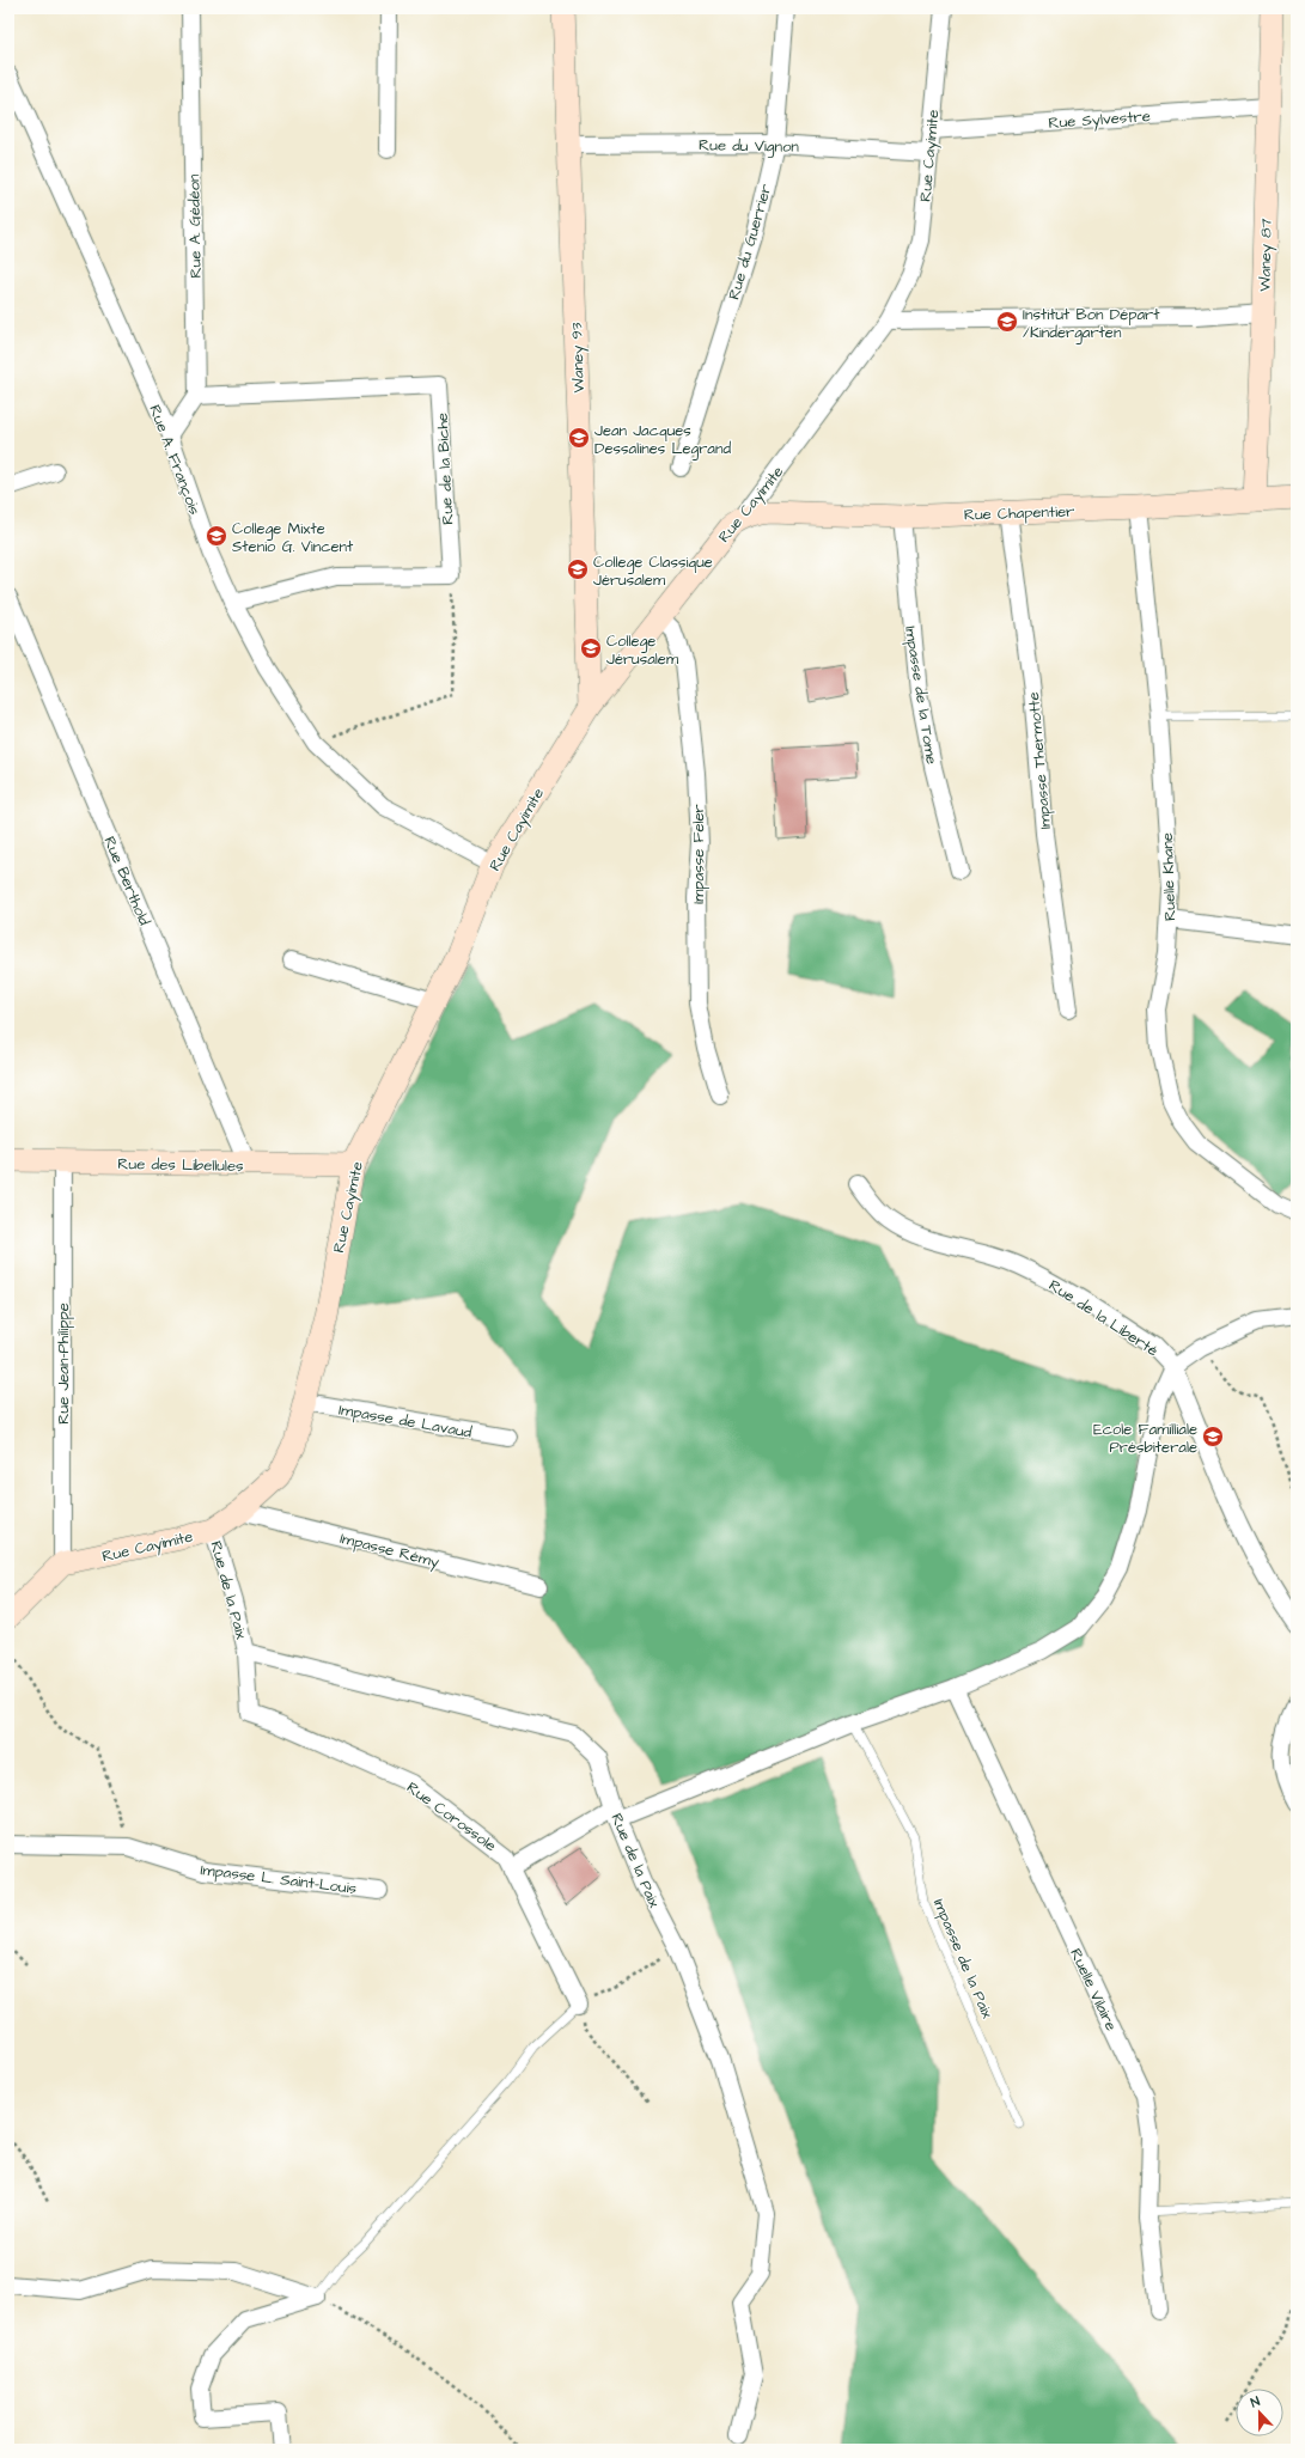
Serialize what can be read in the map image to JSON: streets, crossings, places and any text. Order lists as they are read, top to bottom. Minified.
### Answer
{"streets":{"street":["Rue Sylvestre","Rue du Vignon","Rue Cayimite","Rue A. Gédéon","Rue du Guerrier","Waney 87","Waney 93","Rue A. François","Rue de la Biche","Rue Chapentier","Impasse de la Tome","Impasse Thermotte","Impasse Feler","Ruelle Khane","Rue Berthold","Rue des Libellules","Rue de la Liberté","Rue Jean-Philippe","Impasse de Lavaud","Impasse Rémy","Rue de la Paix","Rue Corossole","Impasse L. Saint-Louis","Ruelle Vilaire"],"lane":["Impasse de la Paix"]},"crossings":[["Rue Sylvestre","Rue Cayimite"],["Rue Sylvestre","Waney 87"],["Rue du Vignon","Rue Cayimite"],["Rue du Vignon","Rue du Guerrier"],["Rue du Vignon","Waney 93"],["Rue Cayimite","Waney 93"],["Rue Cayimite","Rue A. François"],["Rue Cayimite","Rue Chapentier"],["Rue Cayimite","Impasse Feler"],["Rue Cayimite","Rue des Libellules"],["Rue Cayimite","Rue Jean-Philippe"],["Rue Cayimite","Impasse de Lavaud"],["Rue Cayimite","Impasse Rémy"],["Rue Cayimite","Rue de la Paix"],["Rue A. Gédéon","Rue de la Biche"],["Waney 87","Rue Chapentier"],["Rue Chapentier","Impasse de la Tome"],["Rue Chapentier","Impasse Thermotte"],["Rue Chapentier","Ruelle Khane"],["Rue Berthold","Rue des Libellules"],["Rue des Libellules","Rue Jean-Philippe"],["Rue de la Paix","Rue Corossole"]],"places":{"school or university":["Institut Bon Départ /Kindergarten","Jean Jacques Dessalines Legrand","College Mixte Stenio G. Vincent","College Classique Jérusalem","College Jérusalem","Ecole Familliale Présbiterale"]},"north":"top"}
